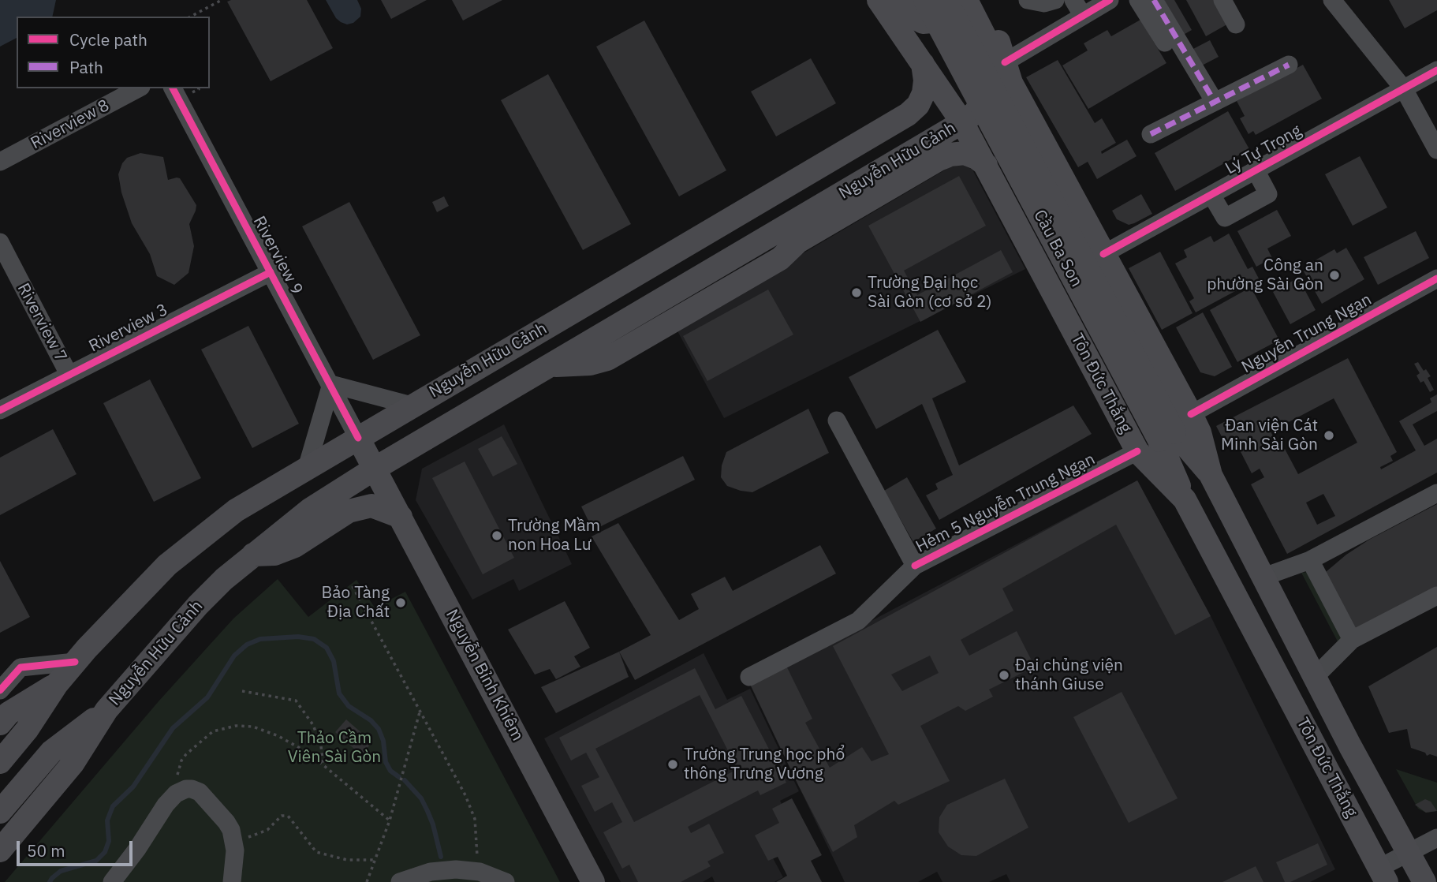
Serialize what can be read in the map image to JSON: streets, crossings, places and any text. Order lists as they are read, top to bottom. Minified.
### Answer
{"streets":{"main road":["Nguyễn Hữu Cảnh","Cầu Ba Son","Tôn Đức Thắng","Nguyễn Bỉnh Khiêm"],"street":["Riverview 8","Lý Tự Trọng","Riverview 9","Riverview 7","Riverview 3","Nguyễn Trung Ngạn","Hẻm 5 Nguyễn Trung Ngạn"]},"crossings":[["Lý Tự Trọng","Tôn Đức Thắng"],["Nguyễn Hữu Cảnh","Riverview 9"],["Nguyễn Hữu Cảnh","Tôn Đức Thắng"],["Nguyễn Hữu Cảnh","Nguyễn Bỉnh Khiêm"],["Cầu Ba Son","Tôn Đức Thắng"],["Riverview 9","Riverview 3"],["Riverview 9","Nguyễn Bỉnh Khiêm"],["Riverview 7","Riverview 3"],["Nguyễn Trung Ngạn","Tôn Đức Thắng"],["Tôn Đức Thắng","Hẻm 5 Nguyễn Trung Ngạn"]],"parks":["Thảo Cầm Viên Sài Gòn"],"places":["Công an phường Sài Gòn","Trường Đại học Sài Gòn (cơ sở 2)","Đan viện Cát Minh Sài Gòn","Trường Mầm non Hoa Lư","Bảo Tàng Địa Chất","Đại chủng viện thánh Giuse","Trường Trung học phổ thông Trưng Vương"],"legend":["Cycle path","Path"],"scale_bar":"50 m"}
